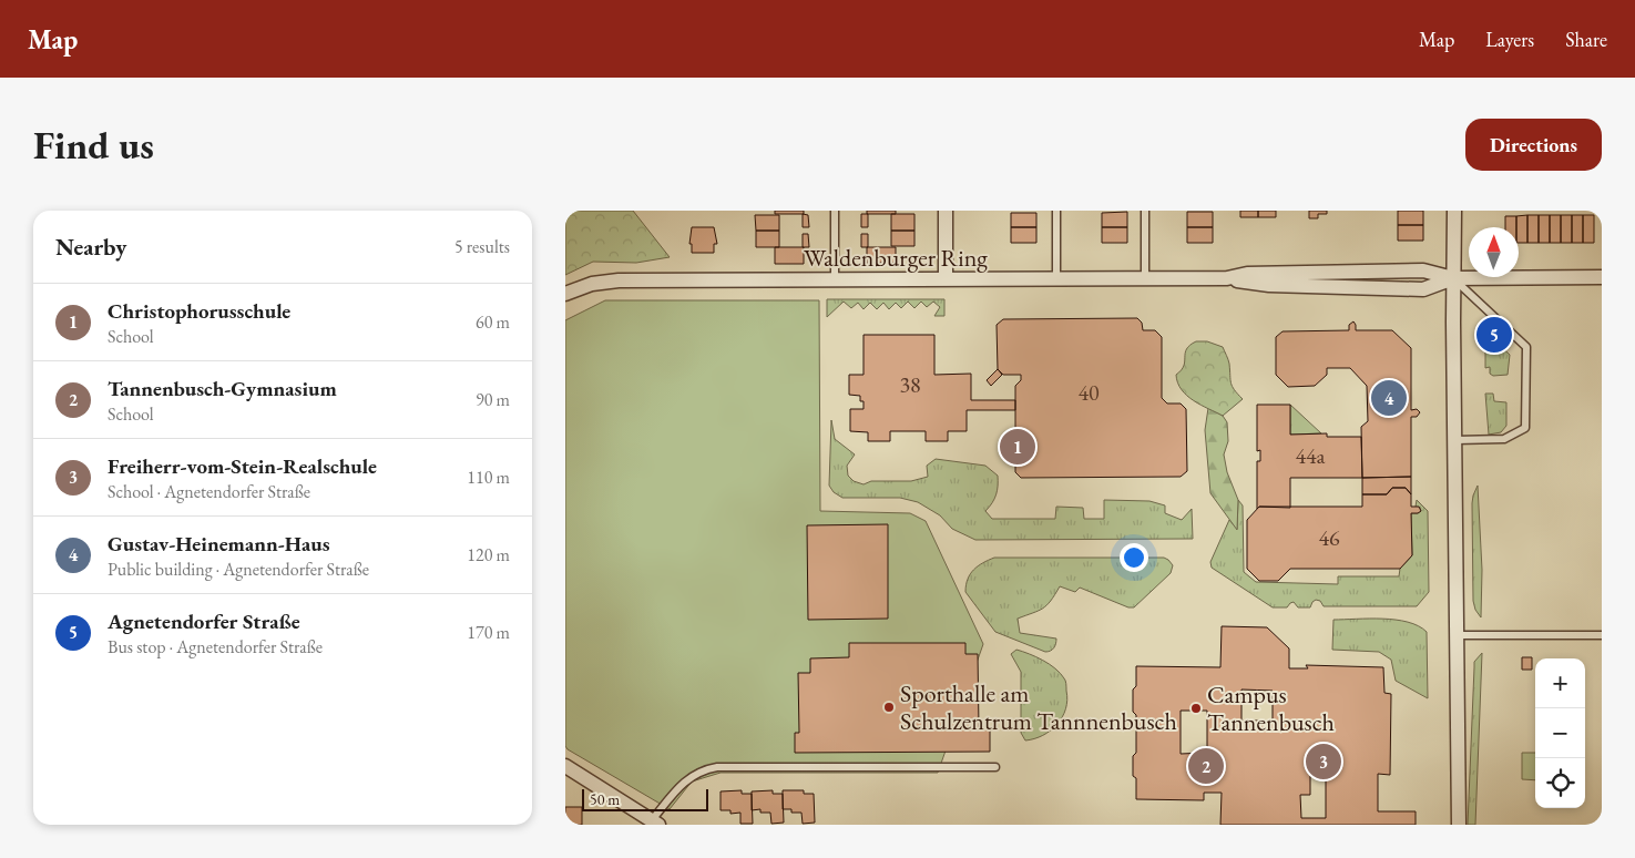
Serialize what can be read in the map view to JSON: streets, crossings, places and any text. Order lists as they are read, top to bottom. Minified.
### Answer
{"streets":{"street":["Waldenburger Ring"]},"places":["Sporthalle am Schulzentrum Tannnenbusch","Campus Tannenbusch"],"house_numbers":["38","40","44a","46"],"scale_bar":"50 m","north":"top","page":{"header":"Map","nav":["Map","Layers","Share"],"buttons":"Directions","title":"Find us","heading":["Nearby","5 results"],"list":[{"mark":"1","name":"Christophorusschule","note":"School","value":"60 m"},{"mark":"2","name":"Tannenbusch-Gymnasium","note":"School","value":"90 m"},{"mark":"3","name":"Freiherr-vom-Stein-Realschule","note":"School · Agnetendorfer Straße","value":"110 m"},{"mark":"4","name":"Gustav-Heinemann-Haus","note":"Public building · Agnetendorfer Straße","value":"120 m"},{"mark":"5","name":"Agnetendorfer Straße","note":"Bus stop · Agnetendorfer Straße","value":"170 m"}],"pins":["5","4","1","3","2"],"map_buttons":["+","−"],"scale":"50 m"}}
